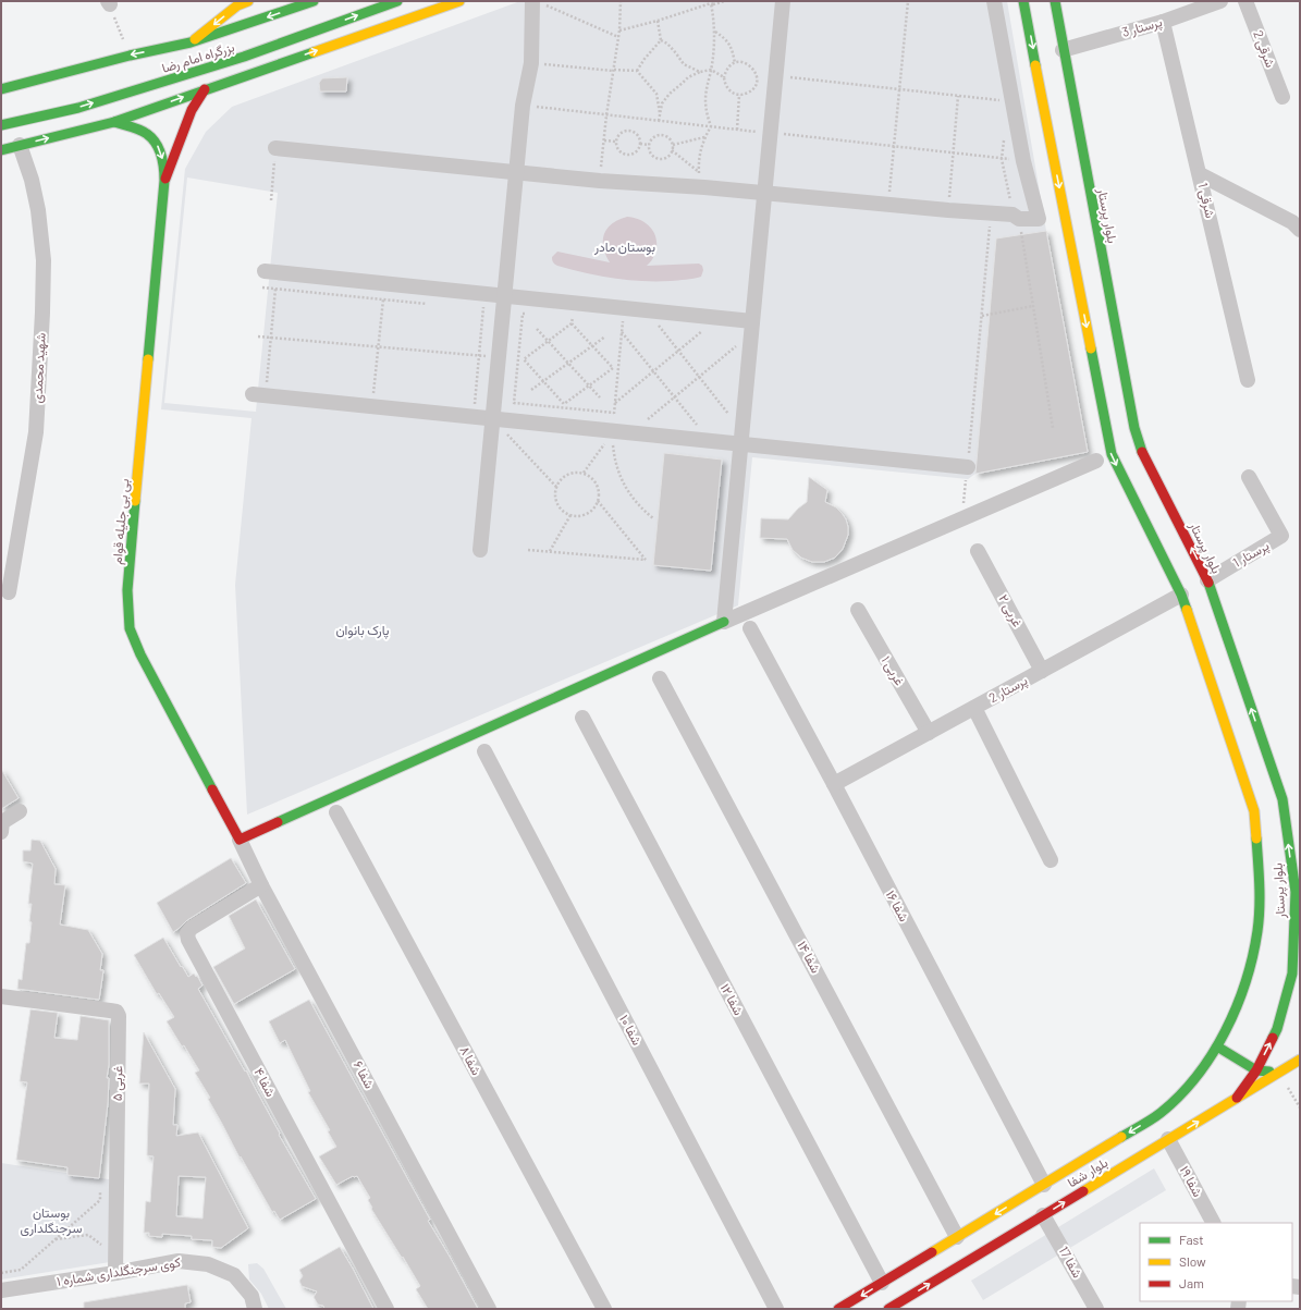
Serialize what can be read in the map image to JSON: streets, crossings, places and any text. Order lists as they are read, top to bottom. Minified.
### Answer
{"streets":{"main road":["بزرگراه امام رضا","بلوار پرستار","بی بی جلیله قوام","بلوار شفا"],"street":["پرستار 3","شرقی 2","شرقی 1","شهید محمدی","پرستار 1","۲ غربی","۱ غربی","پرستار 2","شفا ۱۶","شفا ۱۴","شفا ۱۲","شفا ۱۰","شفا ۸","شفا ۶","شفا ۴","غربی ۵","شفا ۱۹","شفا 17","کوی سرجنگلداری شماره ۱"]},"crossings":[["پرستار 3","شرقی 1"],["پرستار 3","بلوار پرستار"],["بلوار پرستار","پرستار 1"],["بلوار پرستار","پرستار 2"],["بلوار پرستار","بلوار شفا"],["بی بی جلیله قوام","شفا ۶"],["۲ غربی","پرستار 2"],["۱ غربی","پرستار 2"],["پرستار 2","شفا ۱۶"],["شفا ۱۶","بلوار شفا"],["شفا ۱۴","بلوار شفا"],["شفا ۱۲","بلوار شفا"],["شفا ۶","شفا ۴"],["غربی ۵","کوی سرجنگلداری شماره ۱"],["بلوار شفا","شفا ۱۹"],["بلوار شفا","شفا 17"]],"parks":["بوستان مادر","پارک بانوان","بوستان سرجنگلداری"],"legend":["Fast","Slow","Jam"]}
